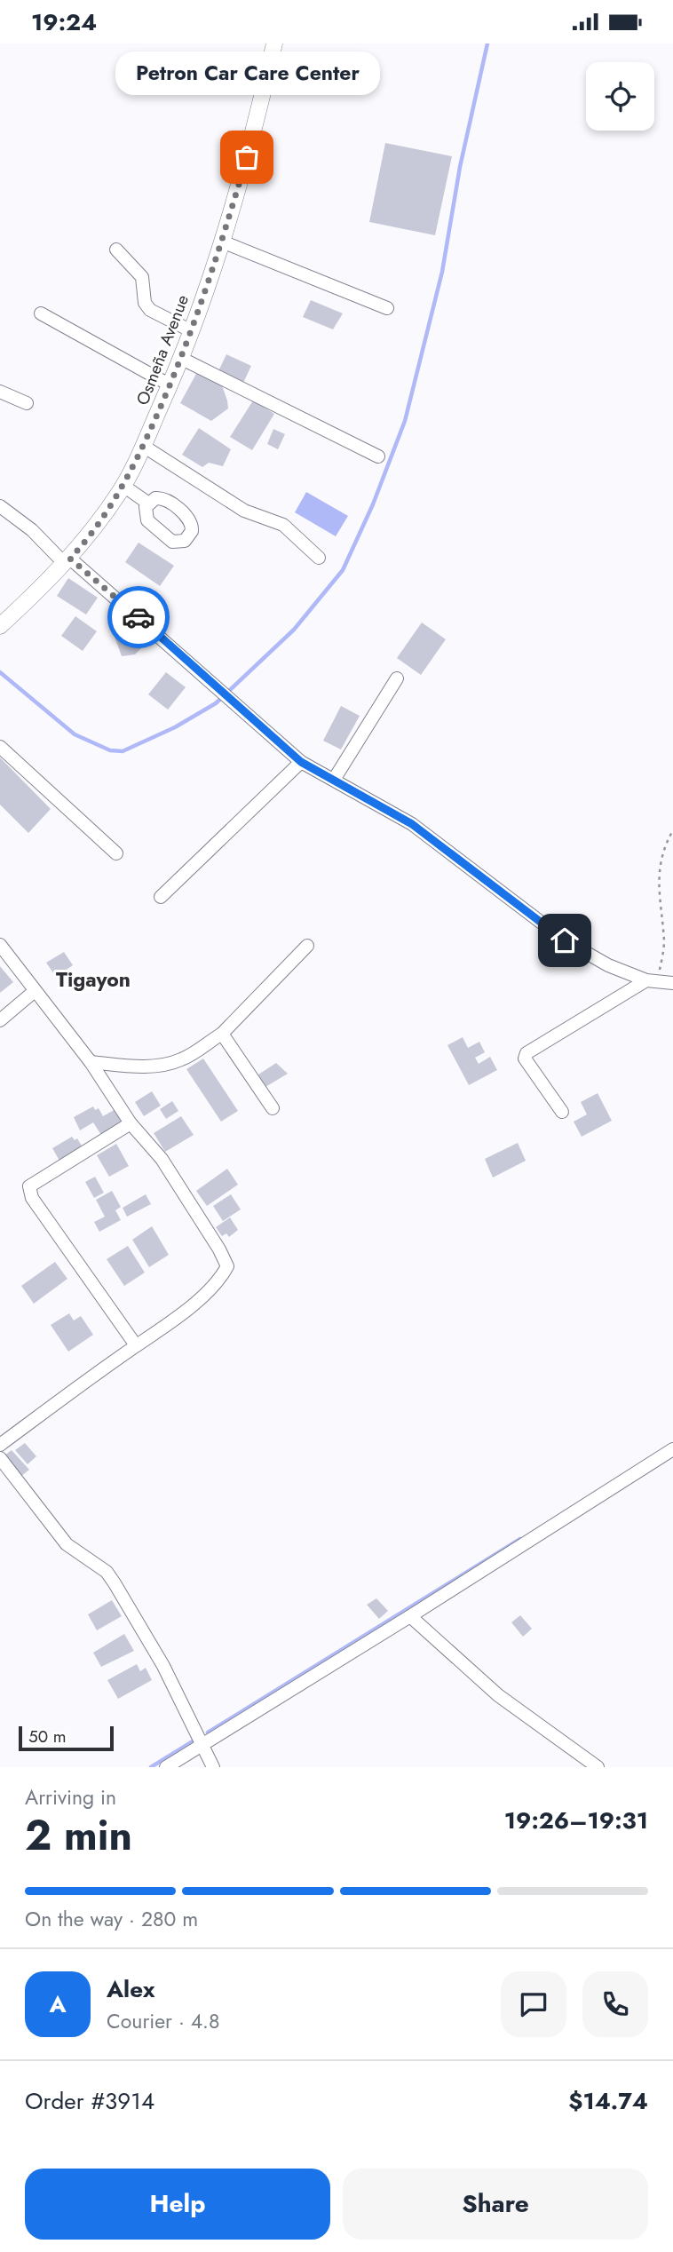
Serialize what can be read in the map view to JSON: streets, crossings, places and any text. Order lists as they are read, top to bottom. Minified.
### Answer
{"streets":{"main road":["Osmeña Avenue"]},"districts":["Tigayon"],"places":["Petron Car Care Center"],"scale_bar":"50 m","page":{"status":"19:24","bubble":"Petron Car Care Center","scale":"50 m","heading":["2 min","Arriving in","19:26–19:31"],"panel":["Alex","Courier · 4.8","Order #3914","$14.74"],"bar":"On the way · 280 m","round":"A","buttons":["Help","Share"]}}
